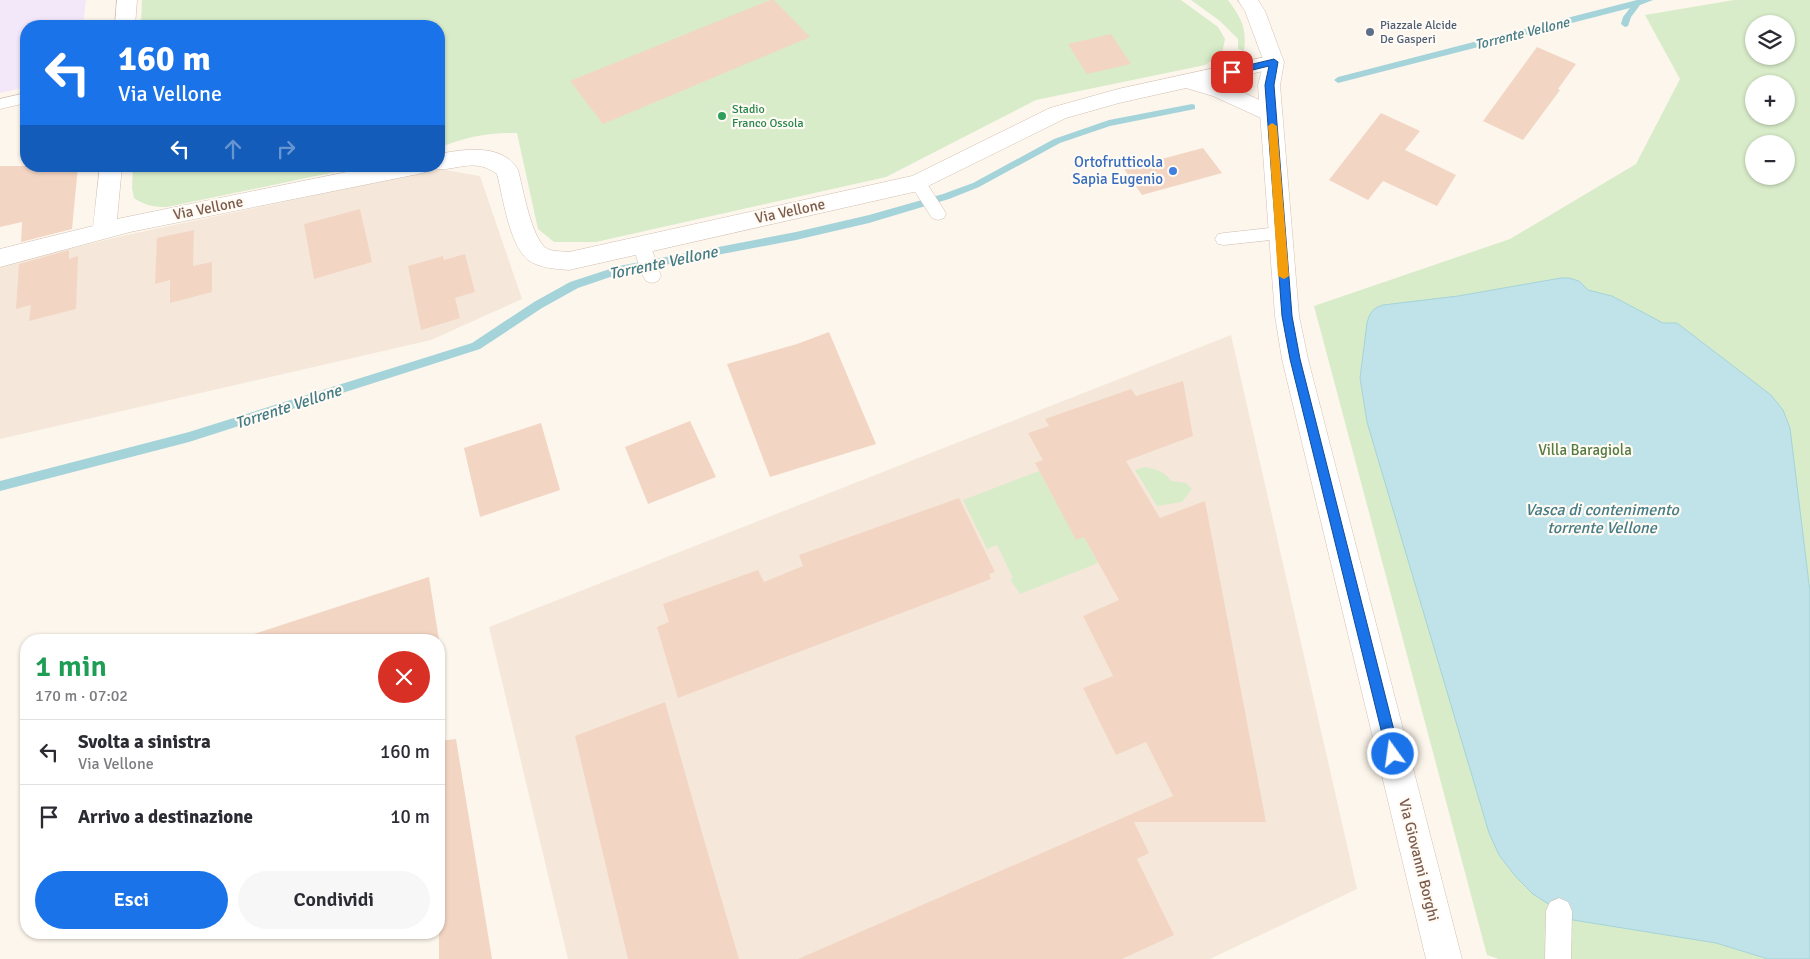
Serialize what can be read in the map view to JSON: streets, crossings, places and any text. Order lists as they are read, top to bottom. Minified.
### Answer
{"streets":{"street":["Via Vellone","Via Giovanni Borghi"]},"crossings":[["Via Vellone","Via Giovanni Borghi"]],"water":["Torrente Vellone","Vasca di contenimento torrente Vellone"],"parks":["Villa Baragiola"],"places":["Piazzale Alcide De Gasperi","Stadio Franco Ossola","Ortofrutticola Sapia Eugenio"],"page":{"map_buttons":["+","−"],"turn":["160 m","Via Vellone"],"heading":["1 min","170 m · 07:02"],"list":[{"name":"Svolta a sinistra","note":"Via Vellone","value":"160 m"},{"name":"Arrivo a destinazione","value":"10 m"}],"buttons":["Esci","Condividi"]}}
